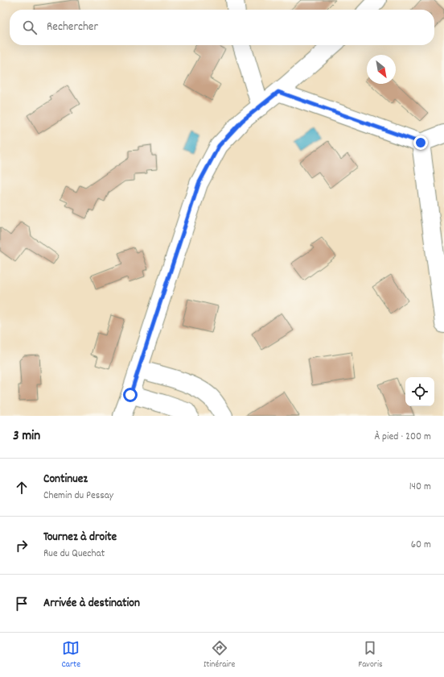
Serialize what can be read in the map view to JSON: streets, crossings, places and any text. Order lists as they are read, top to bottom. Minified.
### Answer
{"north":"bottom right","page":{"search":"Rechercher","heading":["3 min","À pied · 200 m"],"list":[["Continuez","Chemin du Pessay","140 m"],["Tournez à droite","Rue du Quechat","60 m"],"Arrivée à destination"],"nav":["Carte","Itinéraire","Favoris"]}}
